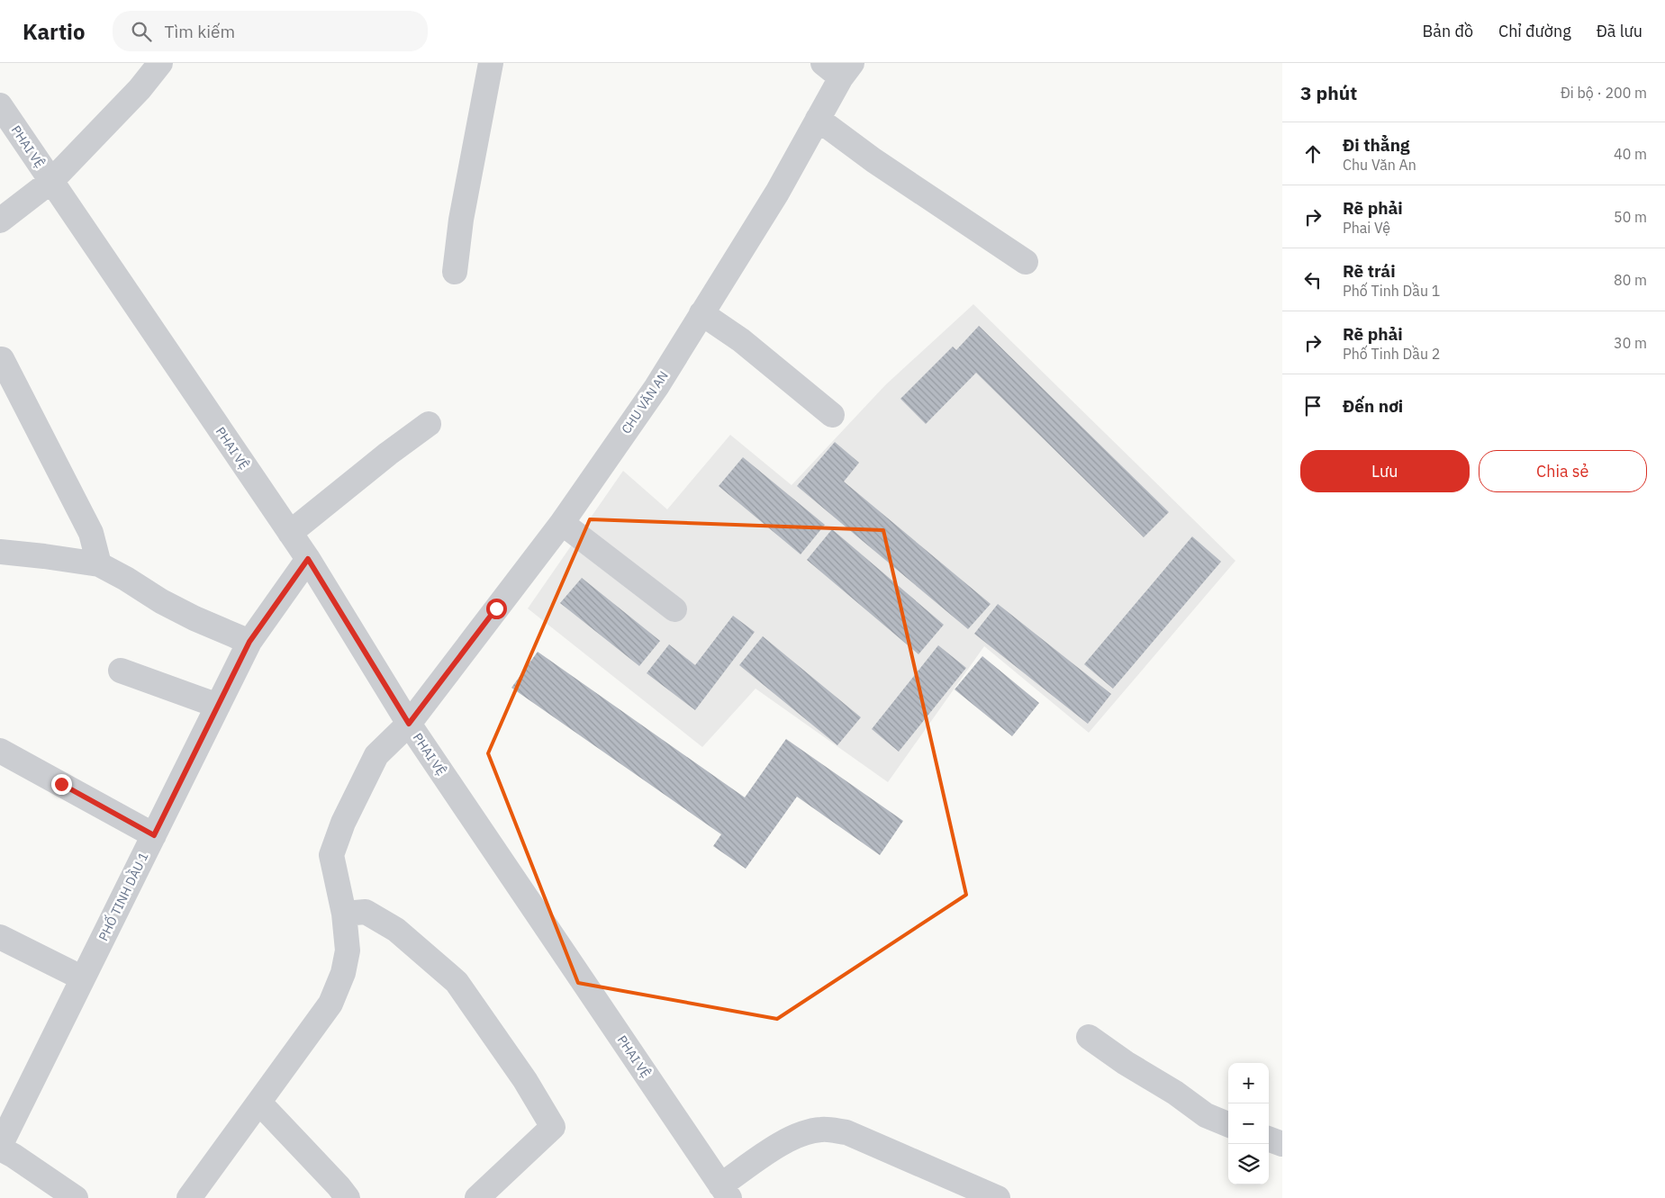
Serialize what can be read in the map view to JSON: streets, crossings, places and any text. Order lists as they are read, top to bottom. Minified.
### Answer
{"streets":{"street":["PHAI VỆ","CHU VĂN AN","PHỐ TINH DẦU 1"]},"crossings":[["PHAI VỆ","CHU VĂN AN"],["PHAI VỆ","PHỐ TINH DẦU 1"]],"page":{"header":"Kartio","search":"Tìm kiếm","nav":["Bản đồ","Chỉ đường","Đã lưu"],"heading":["3 phút","Đi bộ · 200 m"],"list":[["Đi thẳng","Chu Văn An","40 m"],["Rẽ phải","Phai Vệ","50 m"],["Rẽ trái","Phố Tinh Dầu 1","80 m"],["Rẽ phải","Phố Tinh Dầu 2","30 m"],"Đến nơi"],"buttons":["Lưu","Chia sẻ"],"map_buttons":["+","−"]}}
